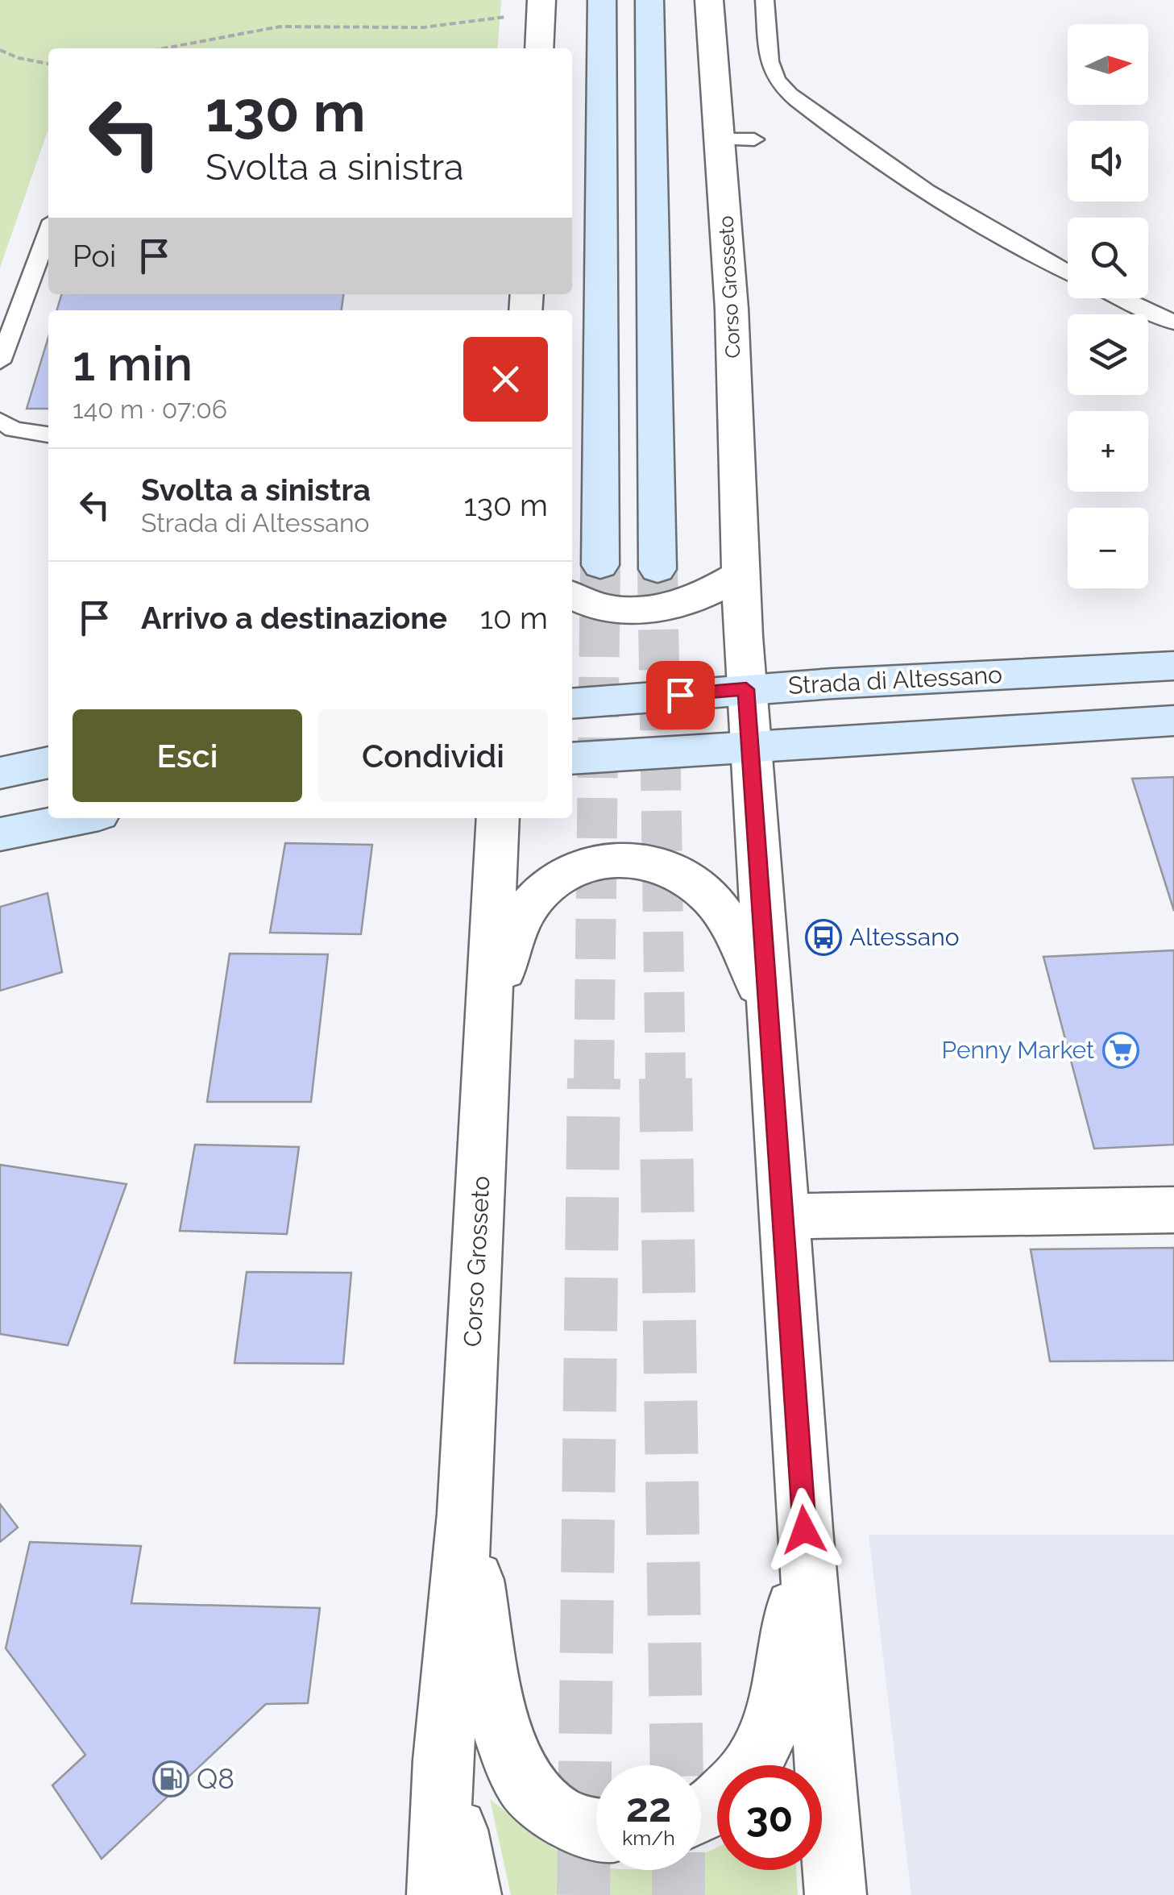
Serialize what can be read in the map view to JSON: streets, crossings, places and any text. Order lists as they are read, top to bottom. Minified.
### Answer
{"streets":{"main road":["Strada di Altessano"],"street":["Corso Grosseto"]},"crossings":[["Corso Grosseto","Strada di Altessano"]],"places":{"bus stop":["Altessano"],"supermarket":["Penny Market"],"fuel station":["Q8"]},"north":"right","page":{"map_buttons":["+","−"],"turn":["130 m","Svolta a sinistra"],"then":"Poi","heading":["1 min","140 m · 07:06"],"list":[{"name":"Svolta a sinistra","note":"Strada di Altessano","value":"130 m"},{"name":"Arrivo a destinazione","value":"10 m"}],"buttons":["Esci","Condividi"],"speed":"22 km/h","limit":"30"}}
